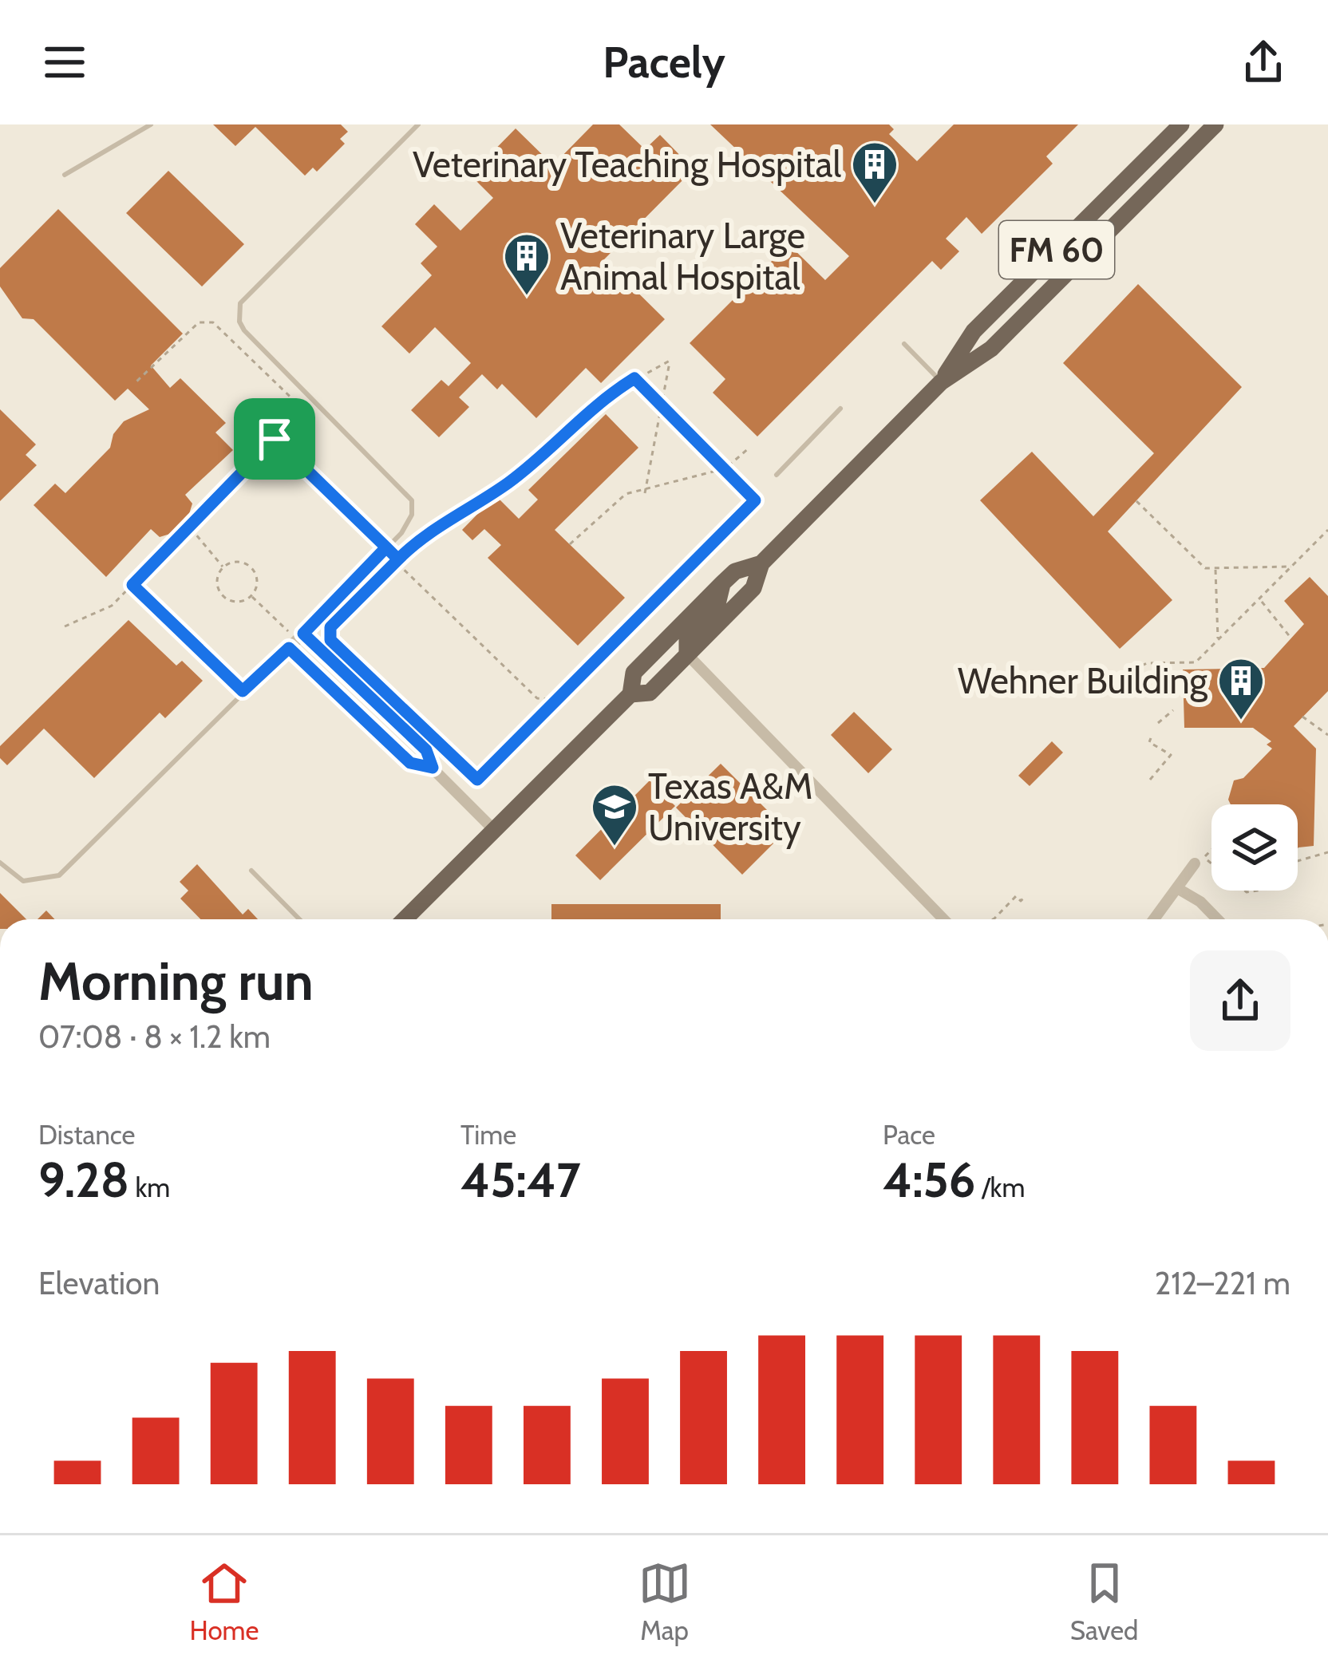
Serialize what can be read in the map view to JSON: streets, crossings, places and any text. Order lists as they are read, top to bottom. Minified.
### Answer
{"streets":{"main road":["FM 60"]},"places":{"building":["Veterinary Teaching Hospital","Veterinary Large Animal Hospital","Wehner Building"],"school or university":["Texas A&M University"]},"page":{"header":"Pacely","heading":["Morning run","07:08 · 8 × 1.2 km"],"stats":[["Distance","9.28 km"],["Time","45:47"],["Pace","4:56 /km"]],"chart":["Elevation","212–221 m"],"tabs":["Home","Map","Saved"]}}
